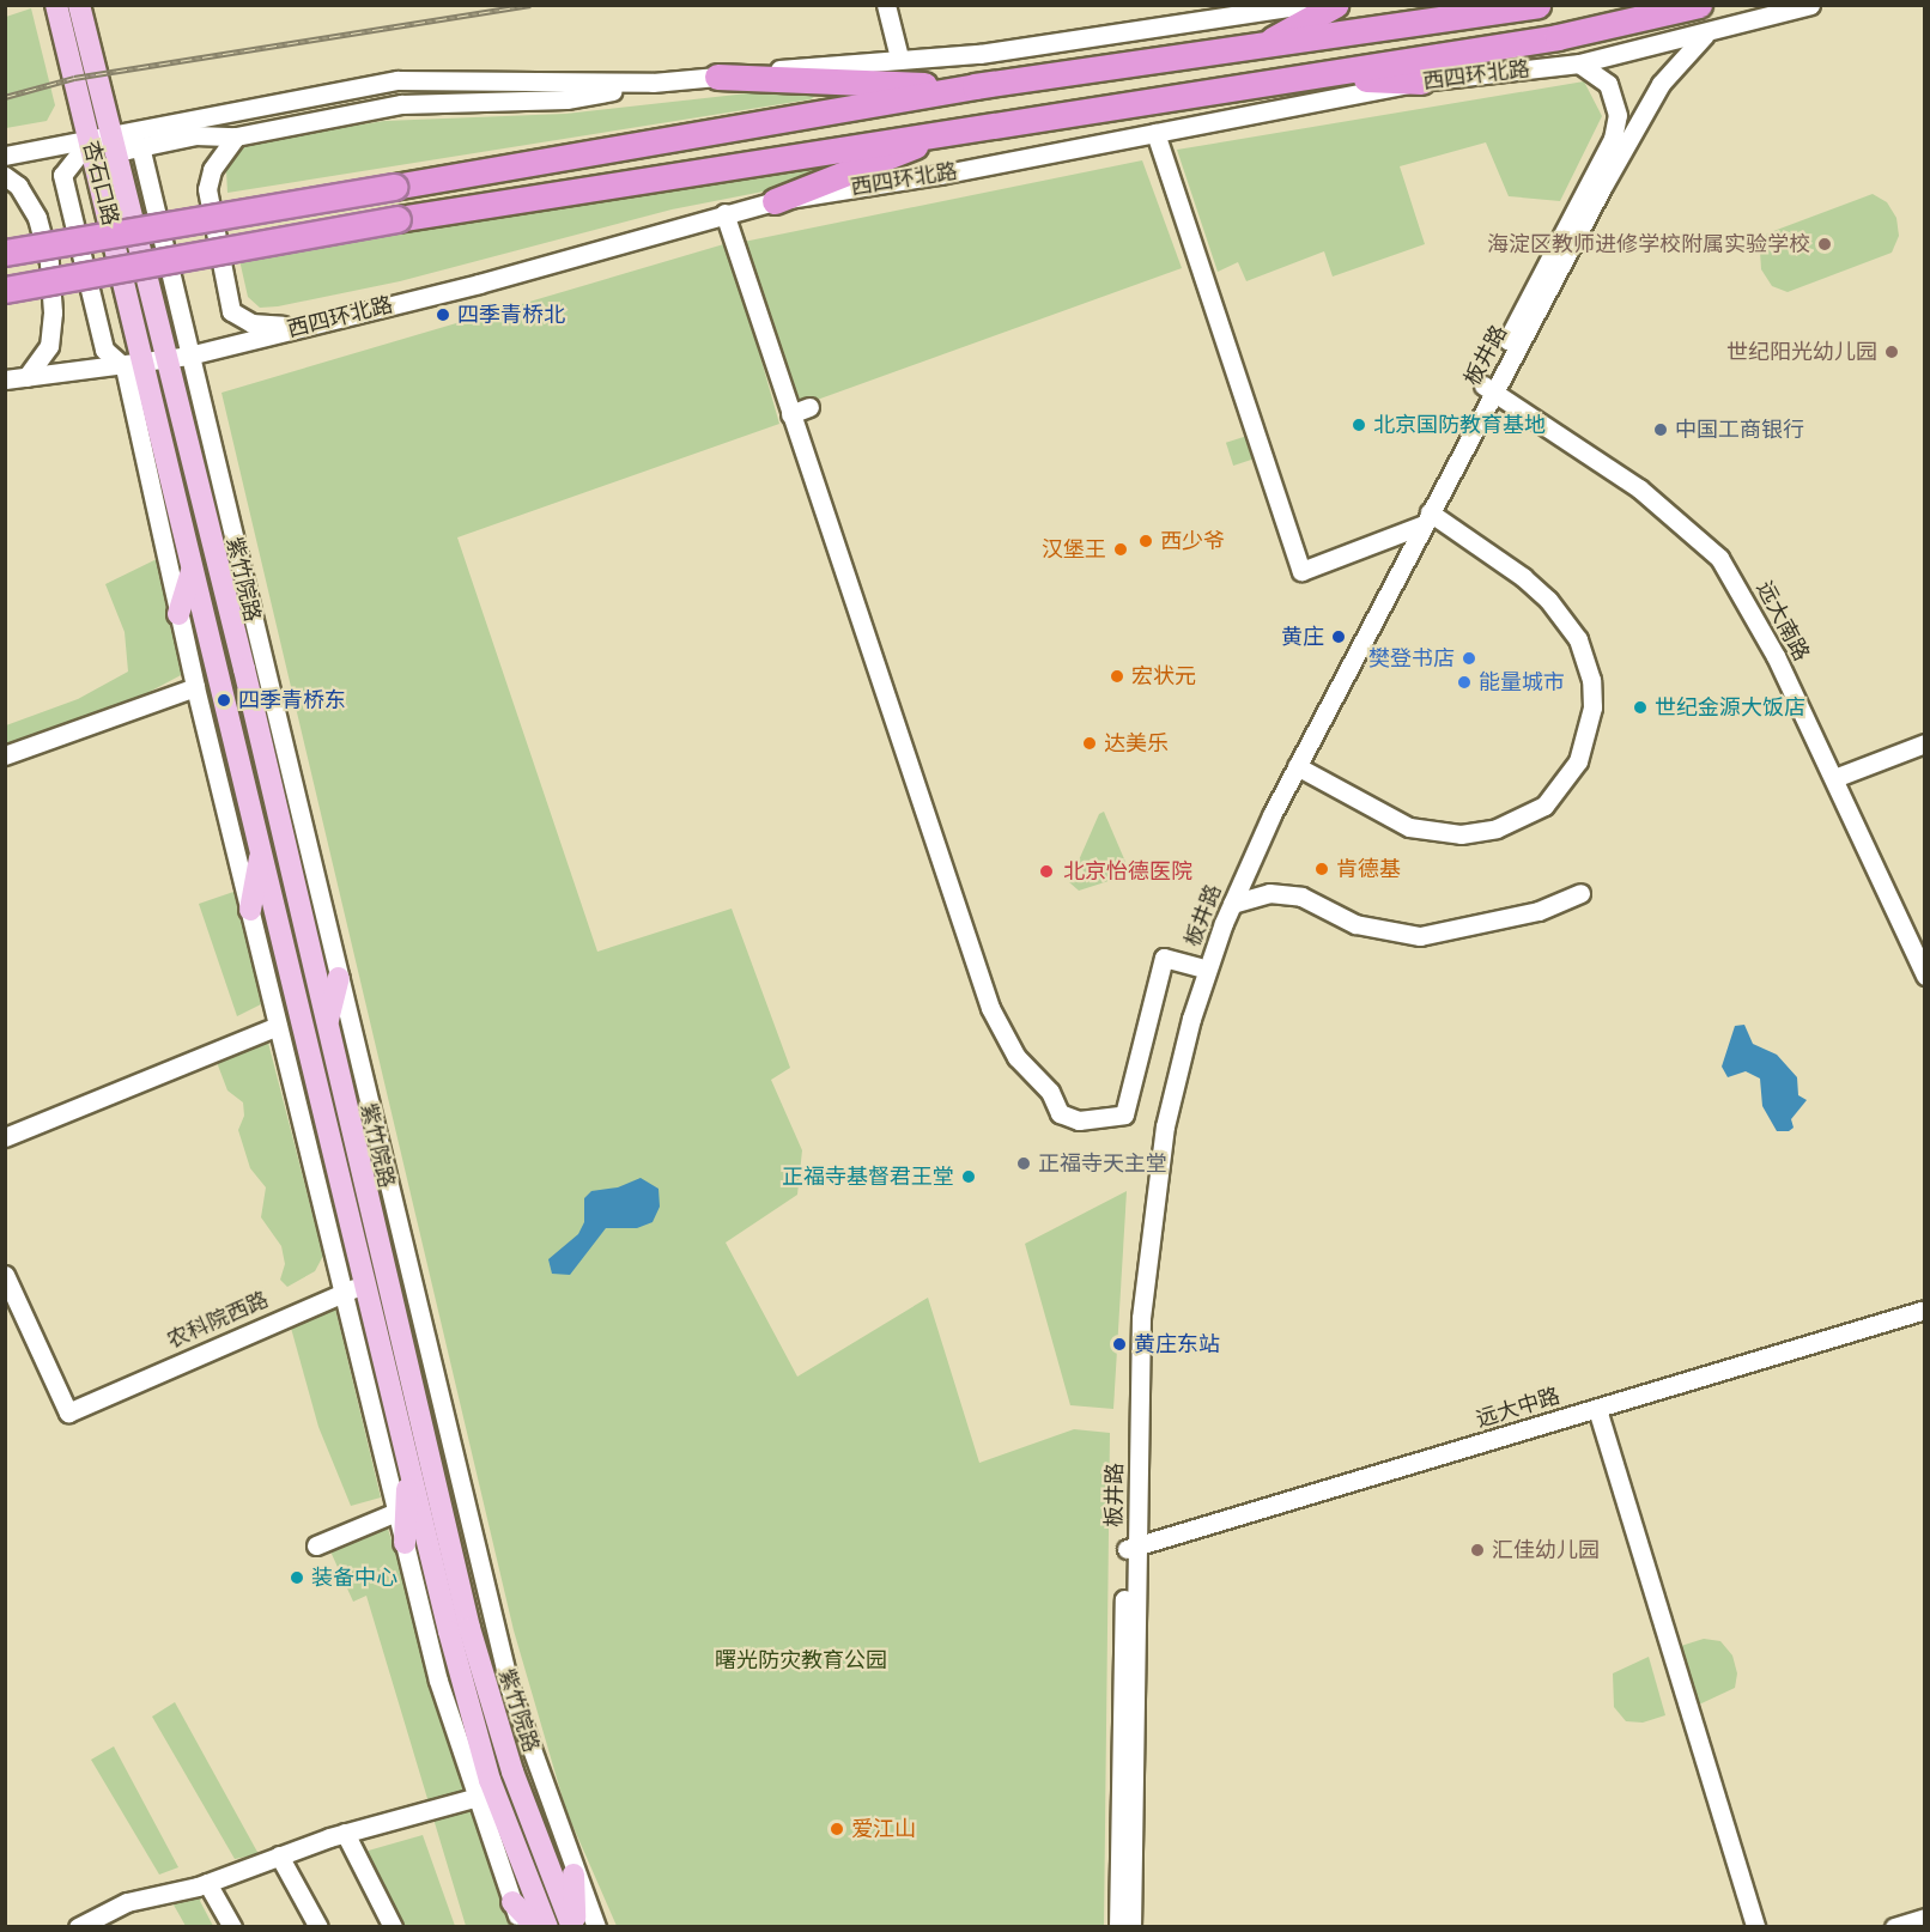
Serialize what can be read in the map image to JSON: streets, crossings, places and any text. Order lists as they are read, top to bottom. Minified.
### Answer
{"streets":{"highway":["西四环北路"],"main road":["杏石口路","紫竹院路"],"street":["板井路","远大南路","农科院西路","远大中路"]},"crossings":[["西四环北路","杏石口路"],["西四环北路","板井路"],["西四环北路","紫竹院路"],["杏石口路","紫竹院路"],["板井路","远大南路"],["板井路","远大中路"],["紫竹院路","农科院西路"]],"parks":["曙光防灾教育公园"],"places":["海淀区教师进修学校附属实验学校","四季青桥北","世纪阳光幼儿园","北京国防教育基地","中国工商银行","西少爷","汉堡王","黄庄","樊登书店","宏状元","能量城市","四季青桥东","世纪金源大饭店","达美乐","肯德基","北京怡德医院","正福寺天主堂","正福寺基督君王堂","黄庄东站","汇佳幼儿园","装备中心","爱江山"]}
